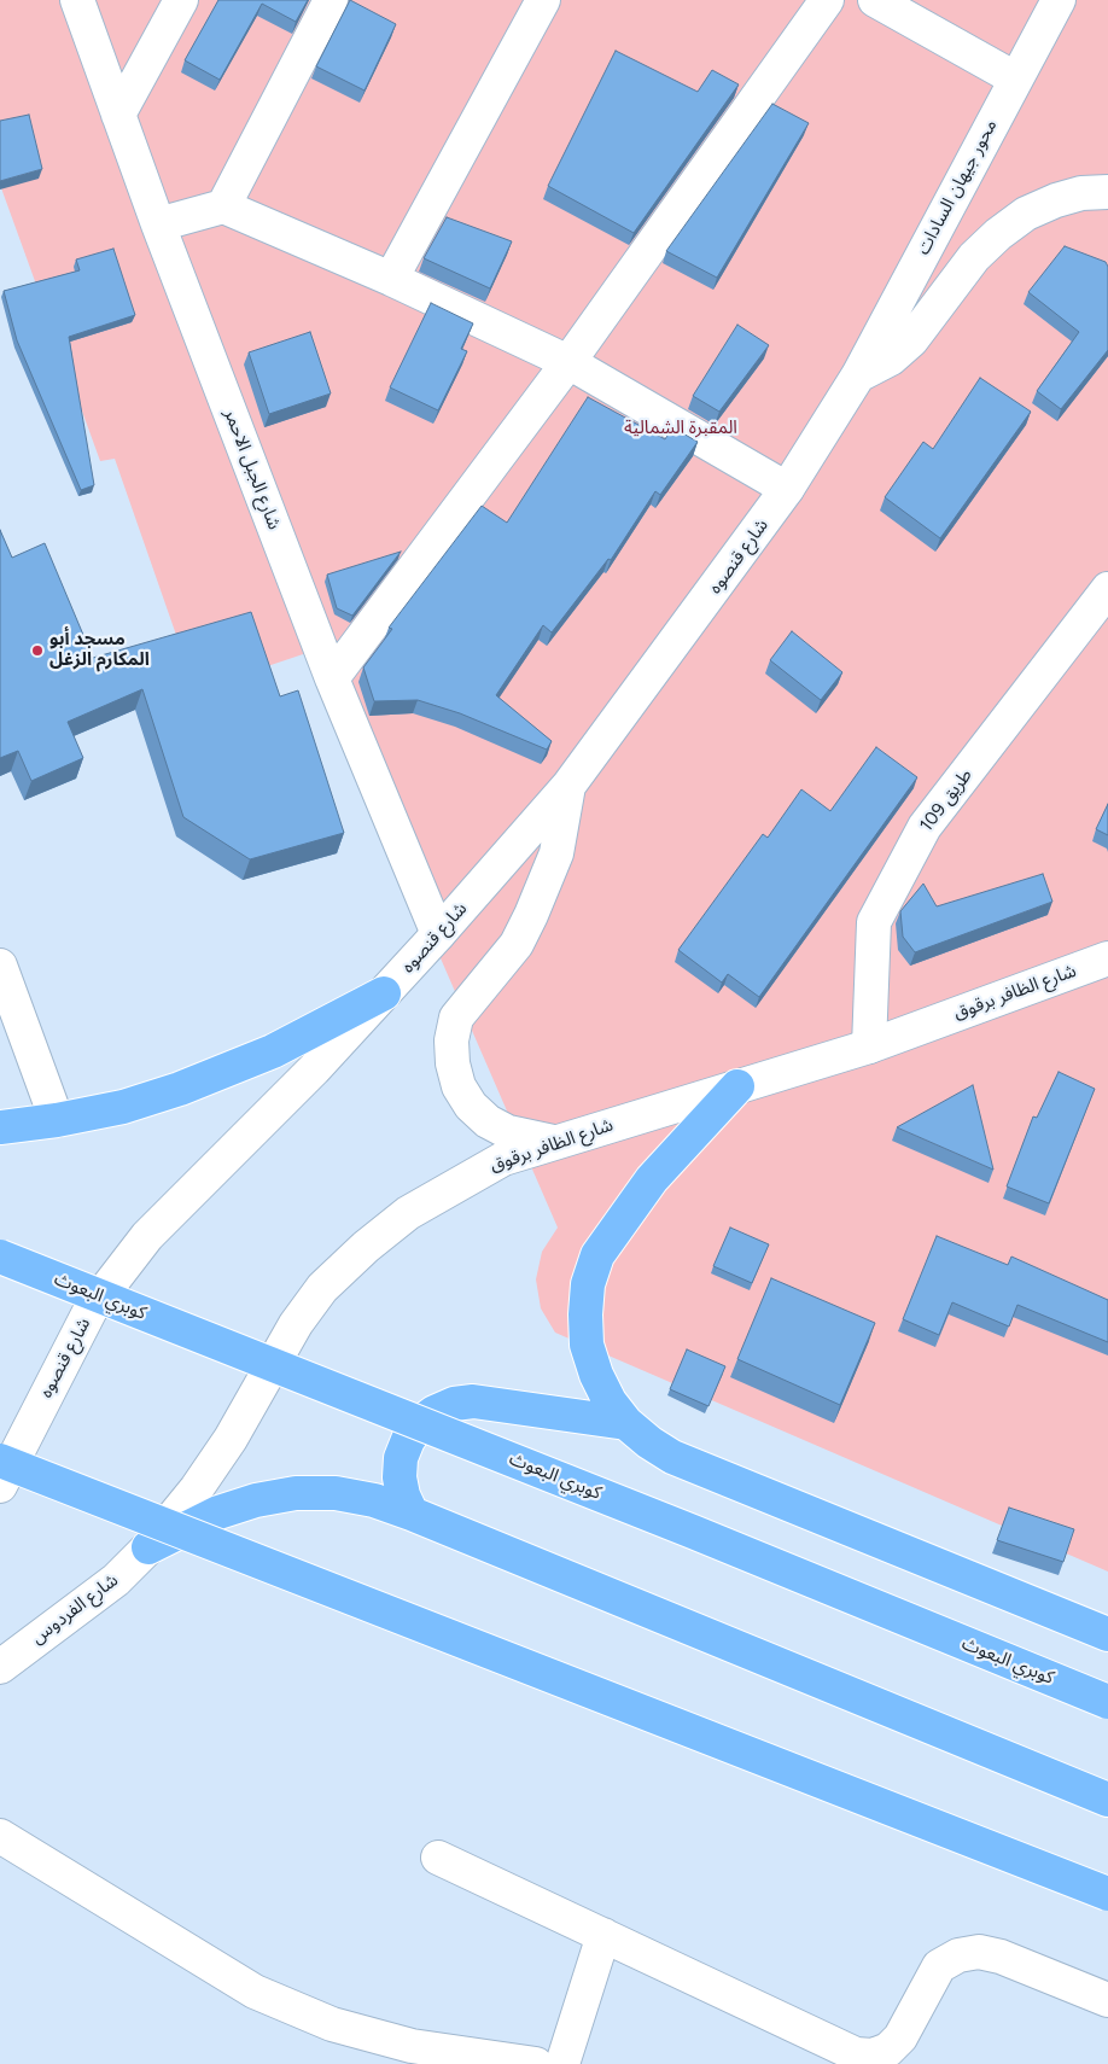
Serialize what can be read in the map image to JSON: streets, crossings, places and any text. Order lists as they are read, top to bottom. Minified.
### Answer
{"streets":{"highway":["كوبري البعوث"],"street":["محور جيهان السادات","شارع الجبل الاحمر","شارع قنصوه","طريق 109","شارع الظافر برقوق","شارع الفردوس"]},"crossings":[["محور جيهان السادات","شارع قنصوه"],["شارع الجبل الاحمر","شارع قنصوه"],["طريق 109","شارع الظافر برقوق"],["شارع الظافر برقوق","شارع الفردوس"]],"parks":["المقبرة الشمالية"],"places":["مسجد أبو المكارم الزغل"]}
